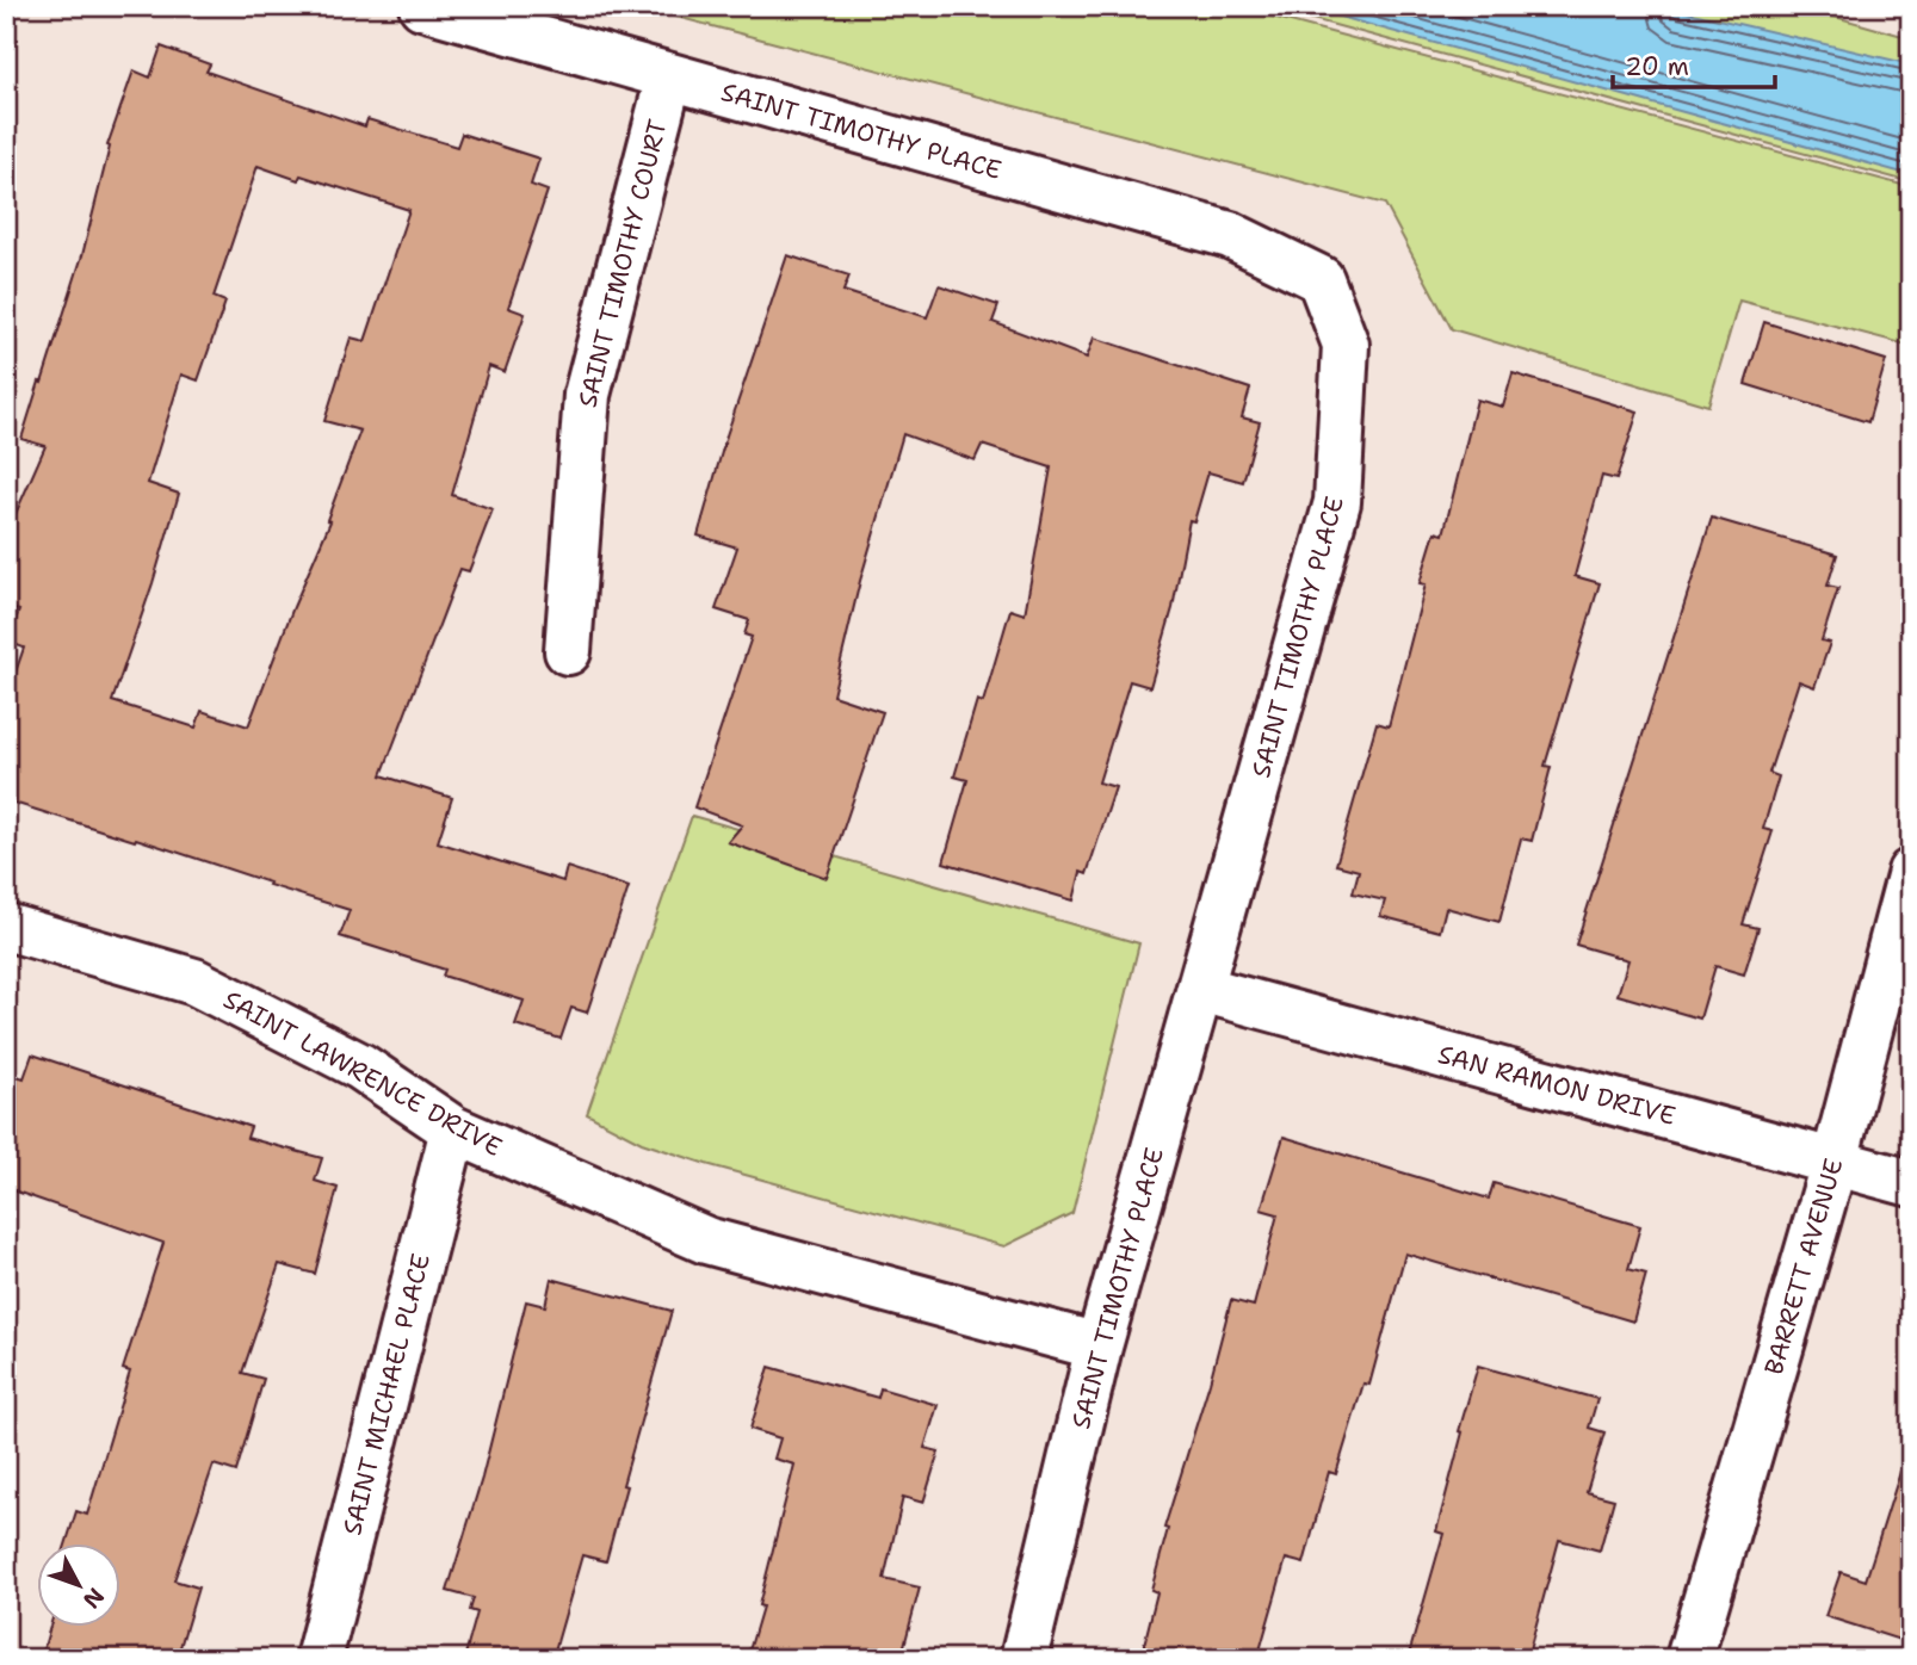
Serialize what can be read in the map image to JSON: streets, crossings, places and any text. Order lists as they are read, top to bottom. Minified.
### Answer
{"streets":{"street":["SAINT TIMOTHY PLACE","SAINT TIMOTHY COURT","SAINT LAWRENCE DRIVE","SAN RAMON DRIVE","BARRETT AVENUE","SAINT MICHAEL PLACE"]},"crossings":[["SAINT TIMOTHY PLACE","SAINT TIMOTHY COURT"],["SAINT TIMOTHY PLACE","SAINT LAWRENCE DRIVE"],["SAINT TIMOTHY PLACE","SAN RAMON DRIVE"],["SAINT LAWRENCE DRIVE","SAINT MICHAEL PLACE"],["SAN RAMON DRIVE","BARRETT AVENUE"]],"scale_bar":"20 m","north":"bottom right"}
